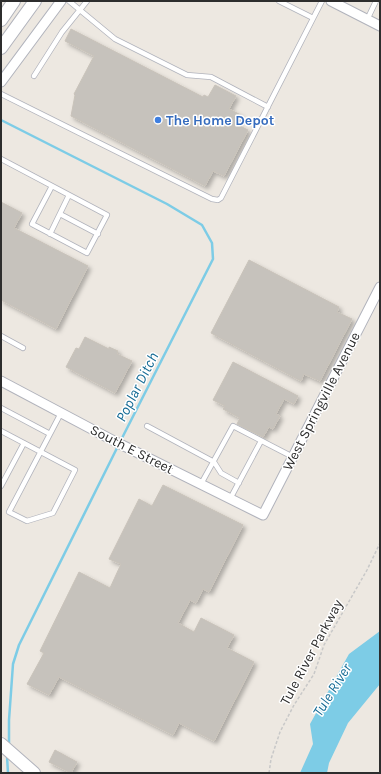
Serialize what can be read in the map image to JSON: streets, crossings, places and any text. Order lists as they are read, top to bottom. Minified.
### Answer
{"streets":{"street":["West Springville Avenue","South E Street"],"path":["Tule River Parkway"]},"crossings":[["West Springville Avenue","South E Street"]],"water":["Poplar Ditch","Tule River"],"places":["The Home Depot"]}
